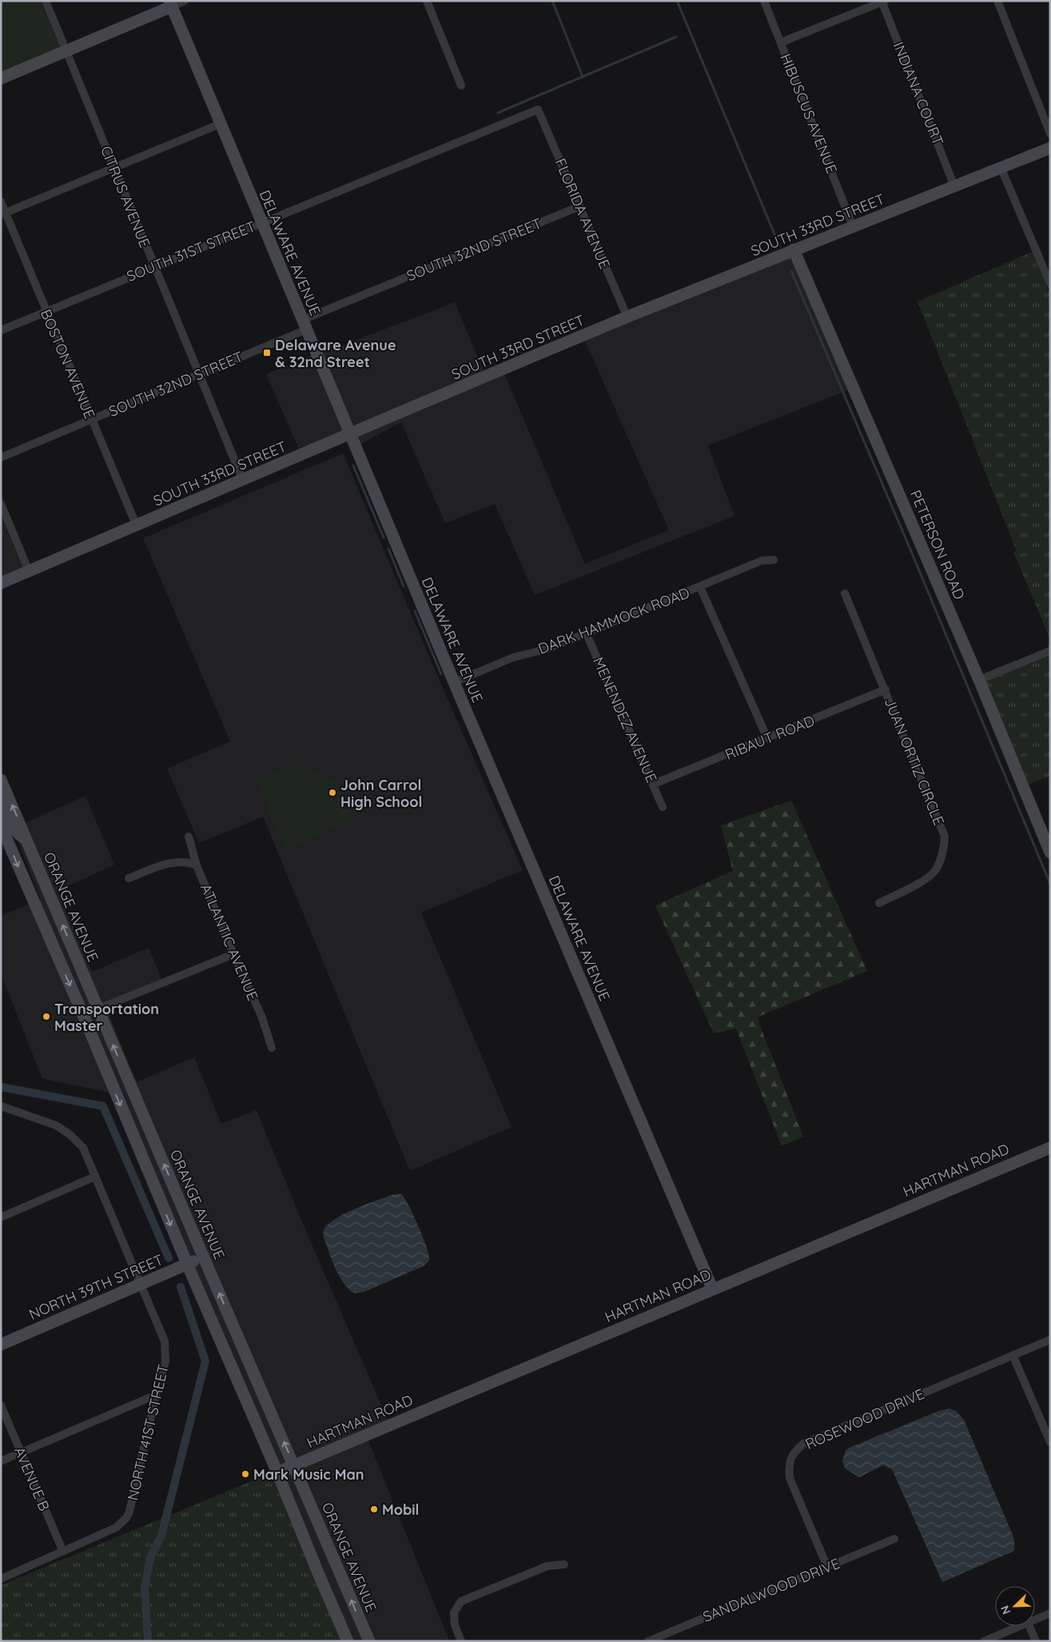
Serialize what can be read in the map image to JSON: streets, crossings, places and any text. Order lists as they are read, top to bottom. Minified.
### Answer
{"streets":{"street":["INDIANA COURT","HIBUSCUS AVENUE","CITRUS AVENUE","FLORIDA AVENUE","SOUTH 33RD STREET","SOUTH 32ND STREET","SOUTH 31ST STREET","DELAWARE AVENUE","BOSTON AVENUE","PETERSON ROAD","DARK HAMMOCK ROAD","MENENDEZ AVENUE","RIBAUT ROAD","JUAN ORTIZ CIRCLE","ORANGE AVENUE","ATLANTIC AVENUE","HARTMAN ROAD","NORTH 39TH STREET","ROSEWOOD DRIVE","NORTH 41ST STREET","AVENUE B","SANDALWOOD DRIVE"]},"crossings":[["INDIANA COURT","SOUTH 33RD STREET"],["HIBUSCUS AVENUE","SOUTH 33RD STREET"],["CITRUS AVENUE","SOUTH 33RD STREET"],["CITRUS AVENUE","SOUTH 32ND STREET"],["CITRUS AVENUE","SOUTH 31ST STREET"],["FLORIDA AVENUE","SOUTH 33RD STREET"],["FLORIDA AVENUE","SOUTH 32ND STREET"],["FLORIDA AVENUE","SOUTH 31ST STREET"],["SOUTH 33RD STREET","DELAWARE AVENUE"],["SOUTH 33RD STREET","BOSTON AVENUE"],["SOUTH 33RD STREET","PETERSON ROAD"],["SOUTH 32ND STREET","DELAWARE AVENUE"],["SOUTH 32ND STREET","BOSTON AVENUE"],["SOUTH 31ST STREET","DELAWARE AVENUE"],["SOUTH 31ST STREET","BOSTON AVENUE"],["DELAWARE AVENUE","DARK HAMMOCK ROAD"],["DELAWARE AVENUE","HARTMAN ROAD"],["DARK HAMMOCK ROAD","MENENDEZ AVENUE"],["MENENDEZ AVENUE","RIBAUT ROAD"],["RIBAUT ROAD","JUAN ORTIZ CIRCLE"],["ORANGE AVENUE","HARTMAN ROAD"],["ORANGE AVENUE","NORTH 39TH STREET"],["NORTH 39TH STREET","NORTH 41ST STREET"],["ROSEWOOD DRIVE","SANDALWOOD DRIVE"],["NORTH 41ST STREET","AVENUE B"]],"places":{"transit":["Delaware Avenue & 32nd Street"],"other":["John Carrol High School","Transportation Master","Mark Music Man","Mobil"]},"north":"bottom left"}
